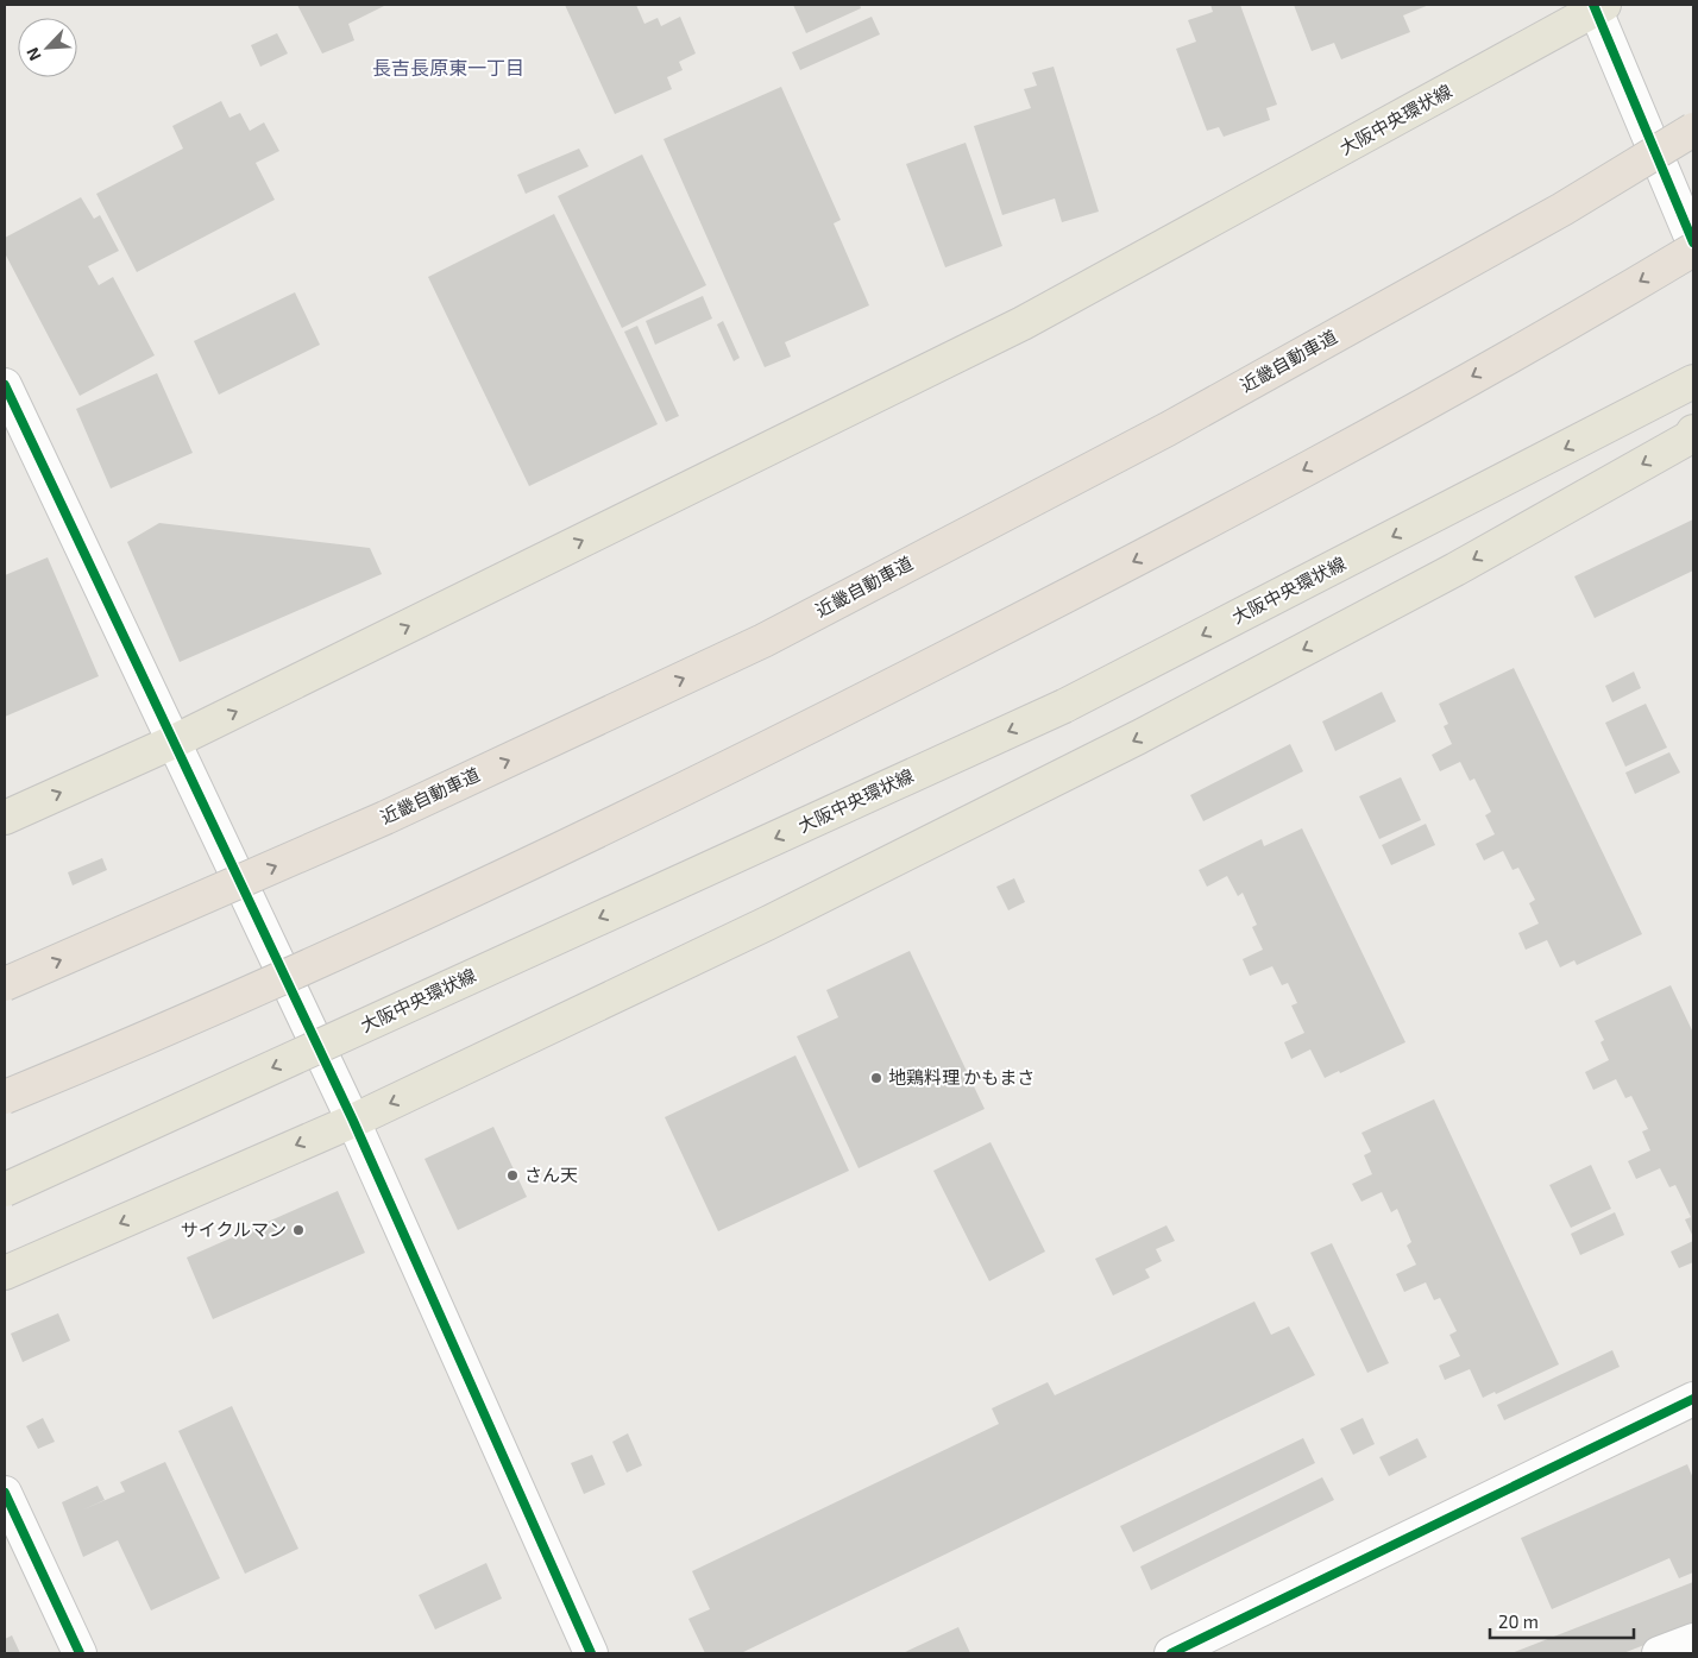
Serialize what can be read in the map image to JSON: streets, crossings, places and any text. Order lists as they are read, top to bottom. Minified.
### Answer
{"streets":{"highway":["近畿自動車道"],"main road":["大阪中央環状線"]},"districts":["長吉長原東一丁目"],"places":["地鶏料理 かもまさ","さん天","サイクルマン"],"scale_bar":"20 m","north":"bottom left"}
